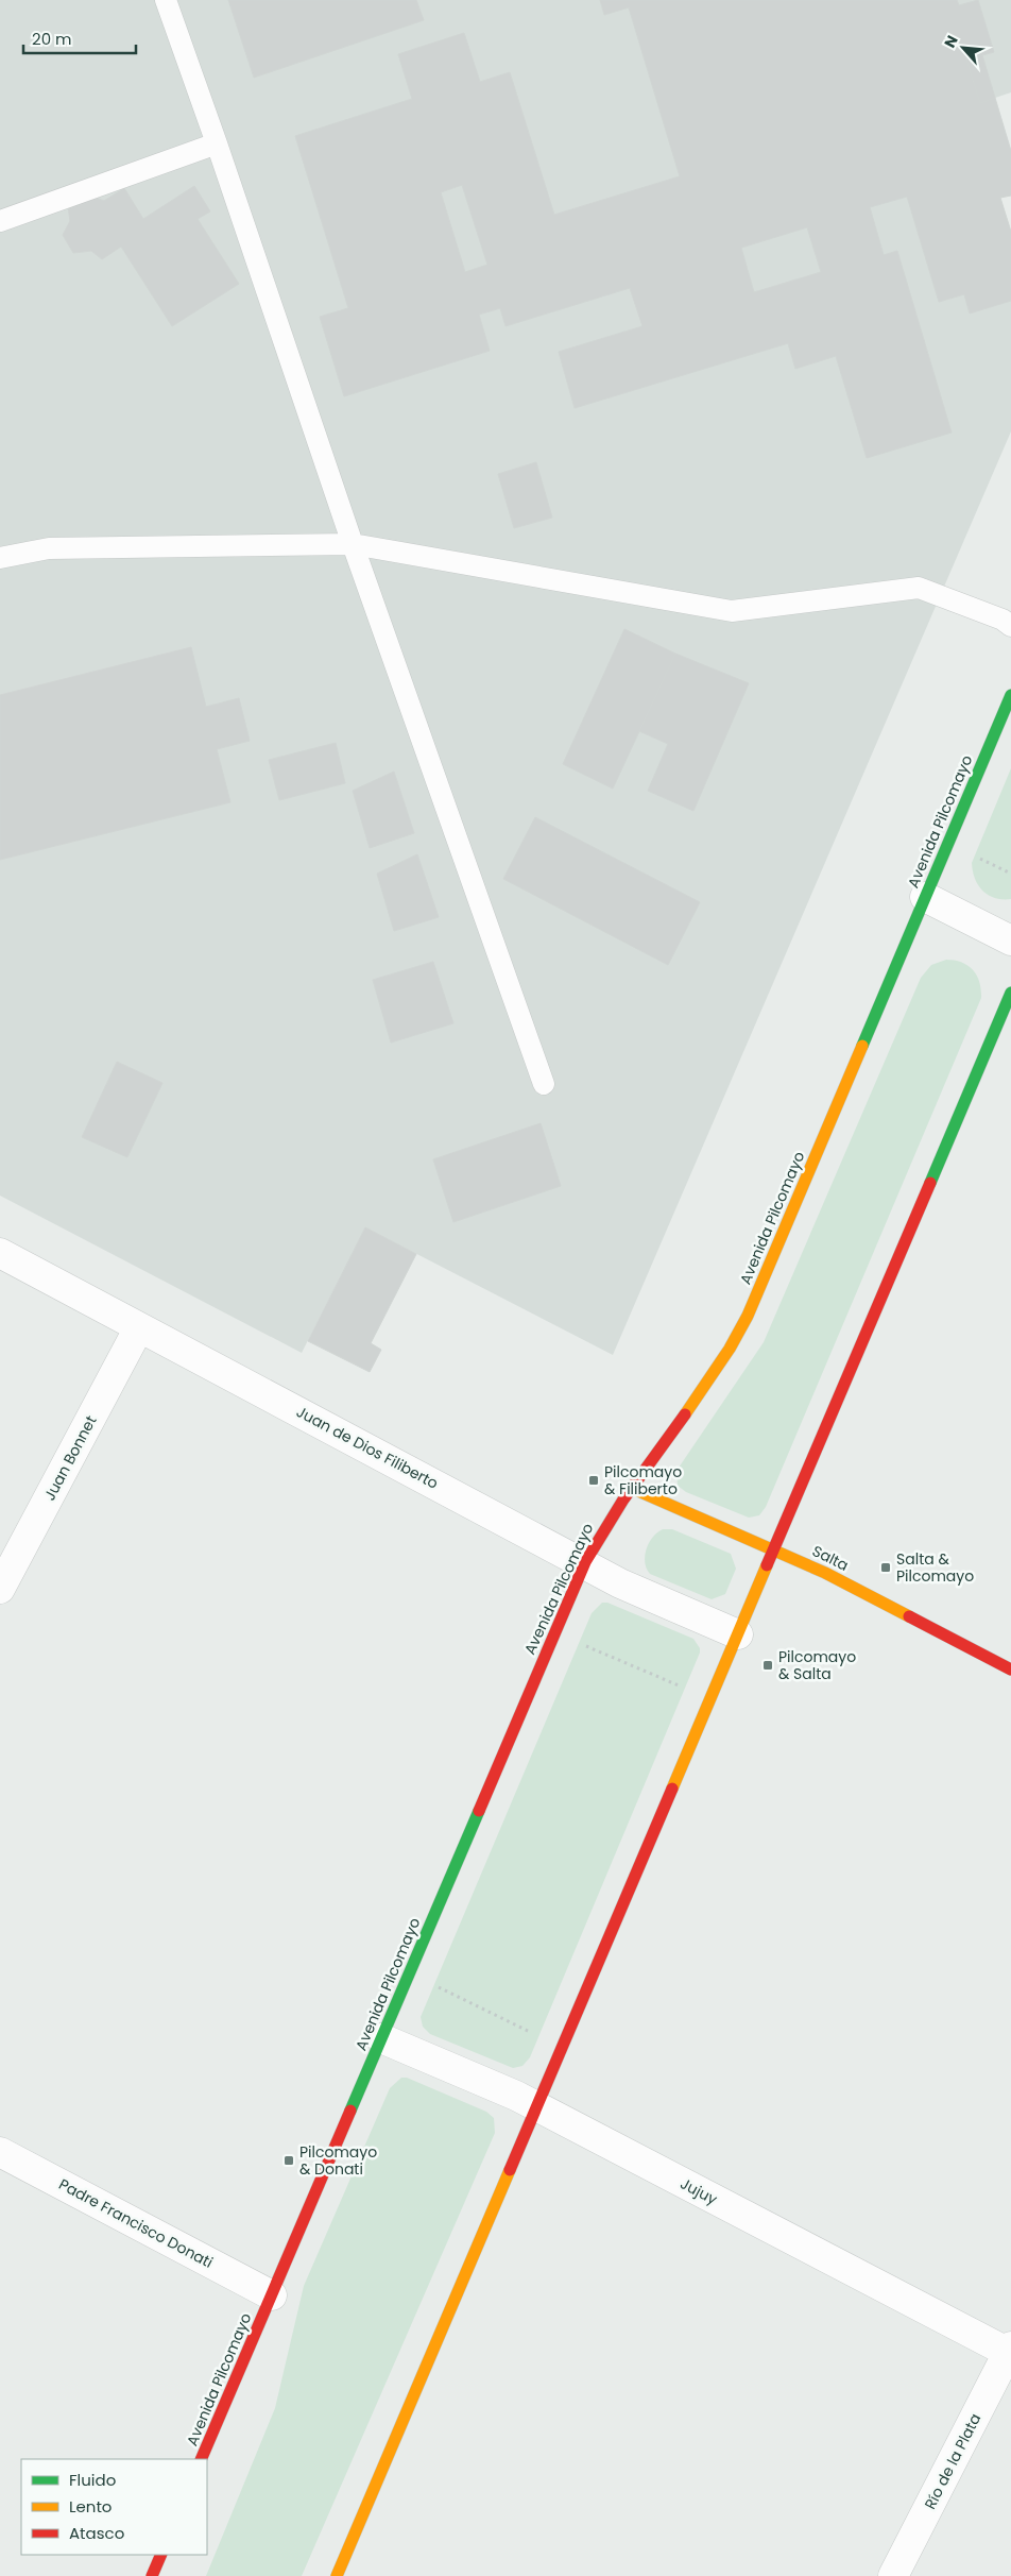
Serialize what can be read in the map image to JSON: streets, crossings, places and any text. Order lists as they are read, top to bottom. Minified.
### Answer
{"streets":{"main road":["Avenida Pilcomayo","Salta"],"street":["Juan de Dios Filiberto","Juan Bonnet","Jujuy","Padre Francisco Donati","Río de la Plata"]},"crossings":[["Avenida Pilcomayo","Juan de Dios Filiberto"],["Avenida Pilcomayo","Salta"],["Avenida Pilcomayo","Jujuy"],["Avenida Pilcomayo","Padre Francisco Donati"],["Juan de Dios Filiberto","Juan Bonnet"],["Jujuy","Río de la Plata"]],"places":{"transit":["Pilcomayo & Filiberto","Salta & Pilcomayo","Pilcomayo & Salta","Pilcomayo & Donati"]},"legend":["Fluido","Lento","Atasco"],"scale_bar":"20 m","north":"top left"}
